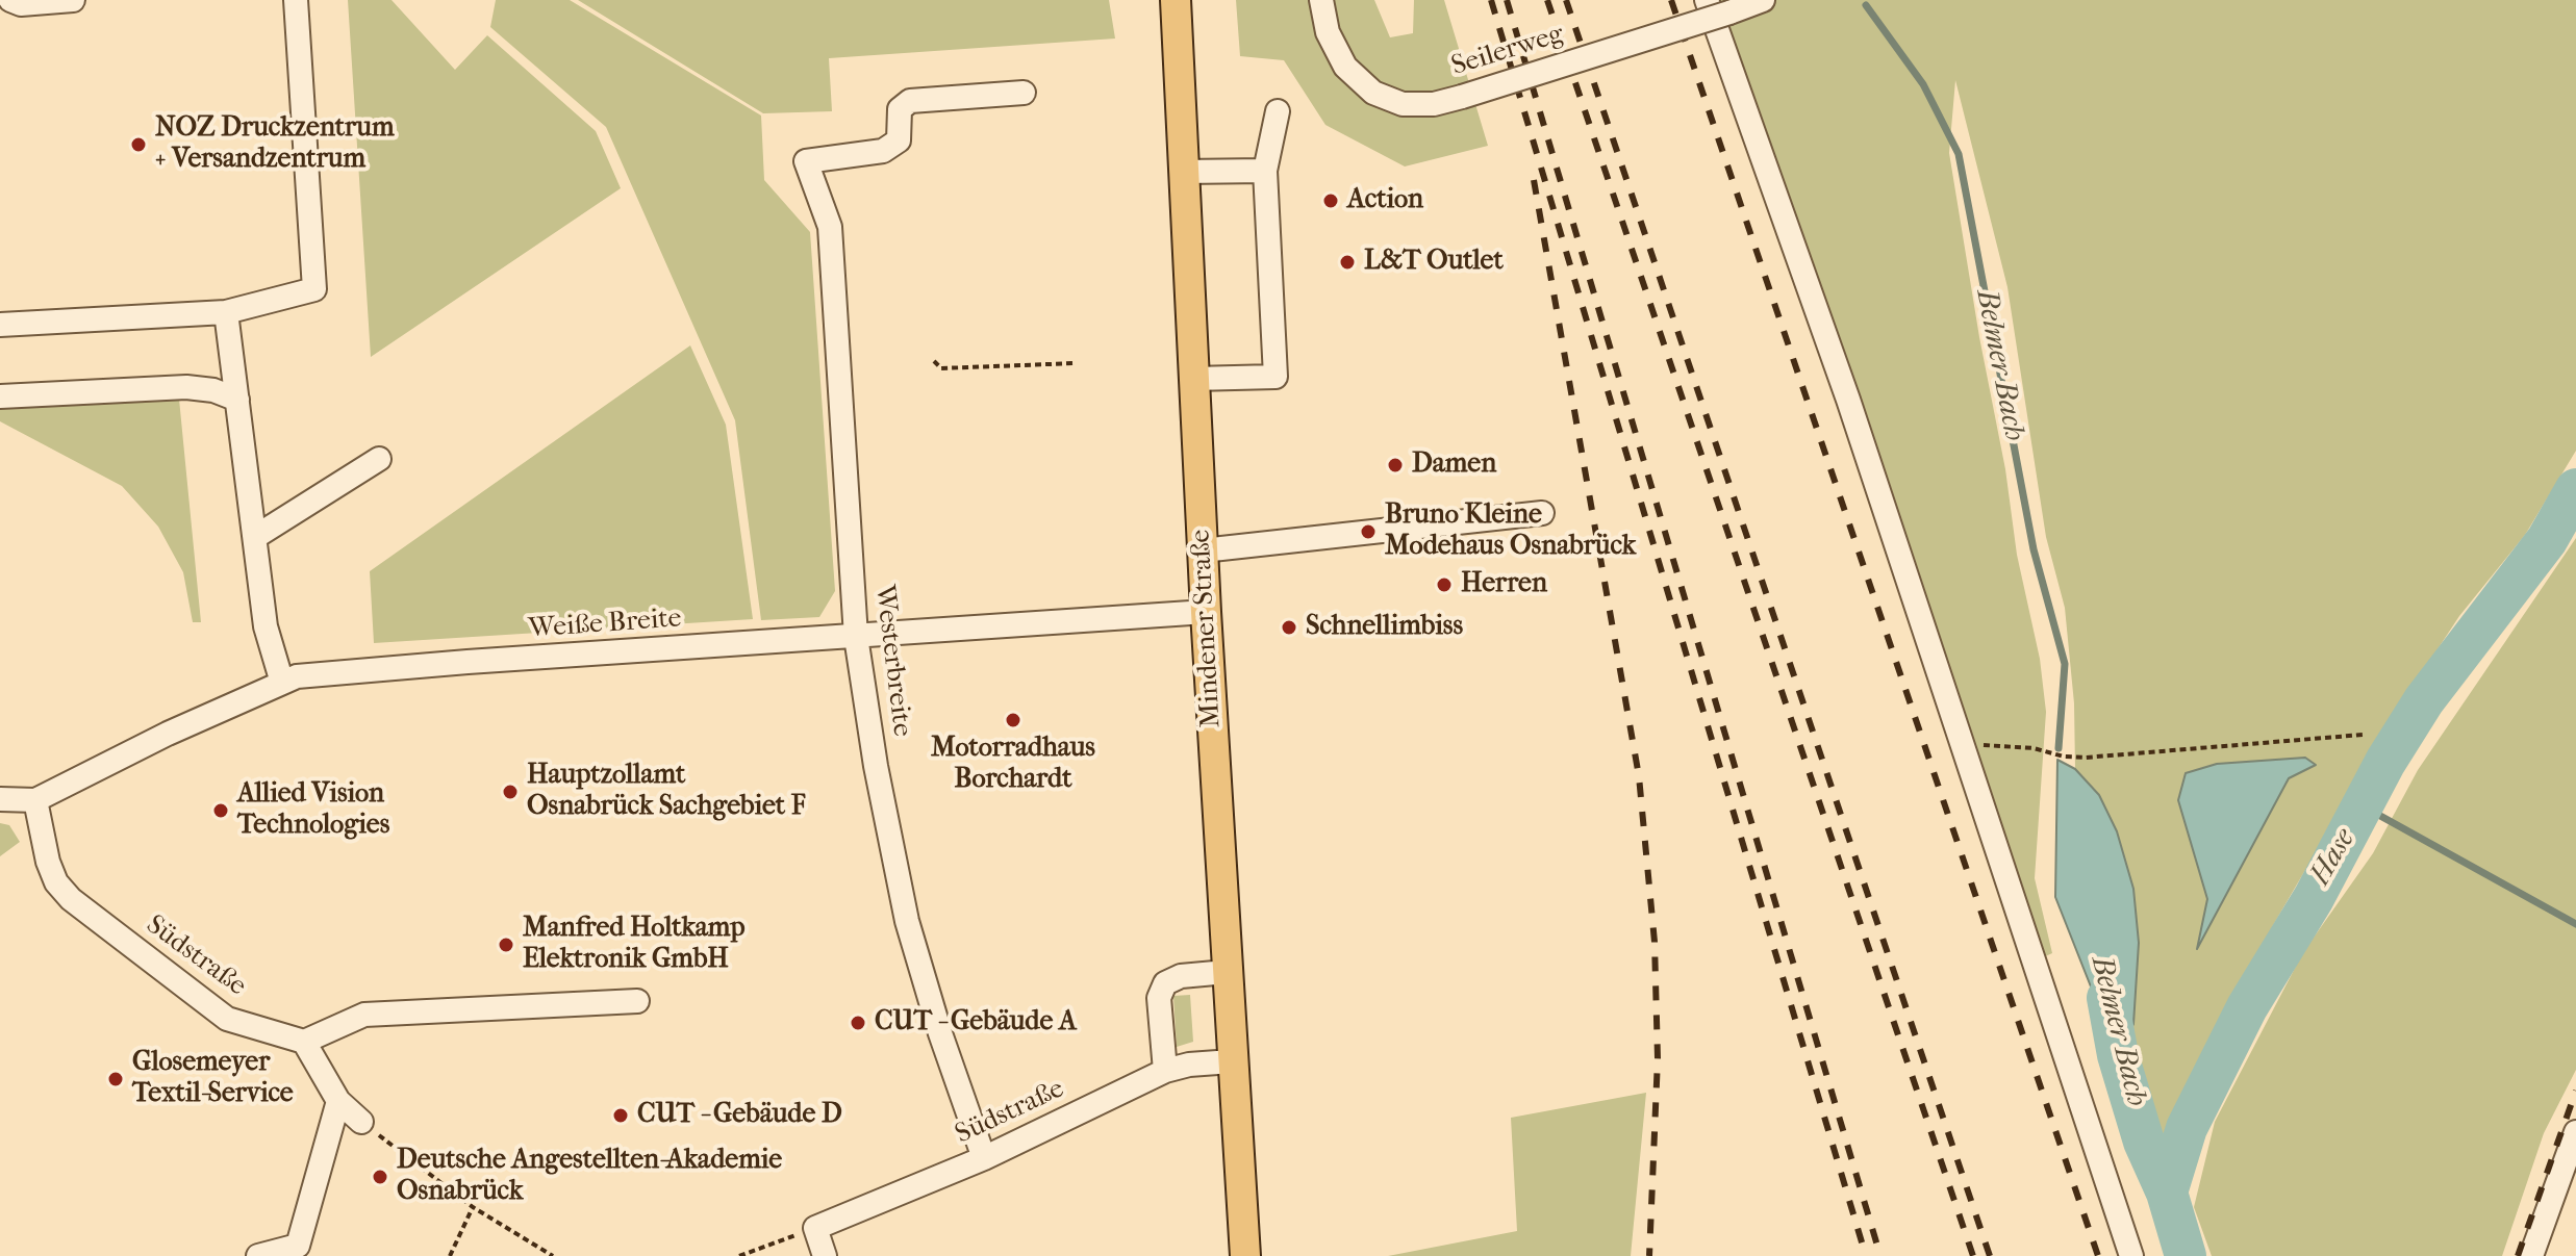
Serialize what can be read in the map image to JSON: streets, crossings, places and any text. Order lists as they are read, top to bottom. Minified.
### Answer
{"streets":{"main road":["Mindener Straße"],"street":["Seilerweg","Weiße Breite","Westerbreite","Südstraße"]},"crossings":[["Weiße Breite","Mindener Straße"],["Weiße Breite","Westerbreite"],["Weiße Breite","Südstraße"],["Mindener Straße","Südstraße"],["Westerbreite","Südstraße"]],"water":["Belmer Bach","Hase"],"places":["NOZ Druckzentrum + Versandzentrum","Action","L&T Outlet","Damen","Bruno Kleine Modehaus Osnabrück","Herren","Schnellimbiss","Motorradhaus Borchardt","Hauptzollamt Osnabrück Sachgebiet F","Allied Vision Technologies","Manfred Holtkamp Elektronik GmbH","CUT - Gebäude A","Glosemeyer Textil-Service","CUT - Gebäude D","Deutsche Angestellten-Akademie Osnabrück"]}
